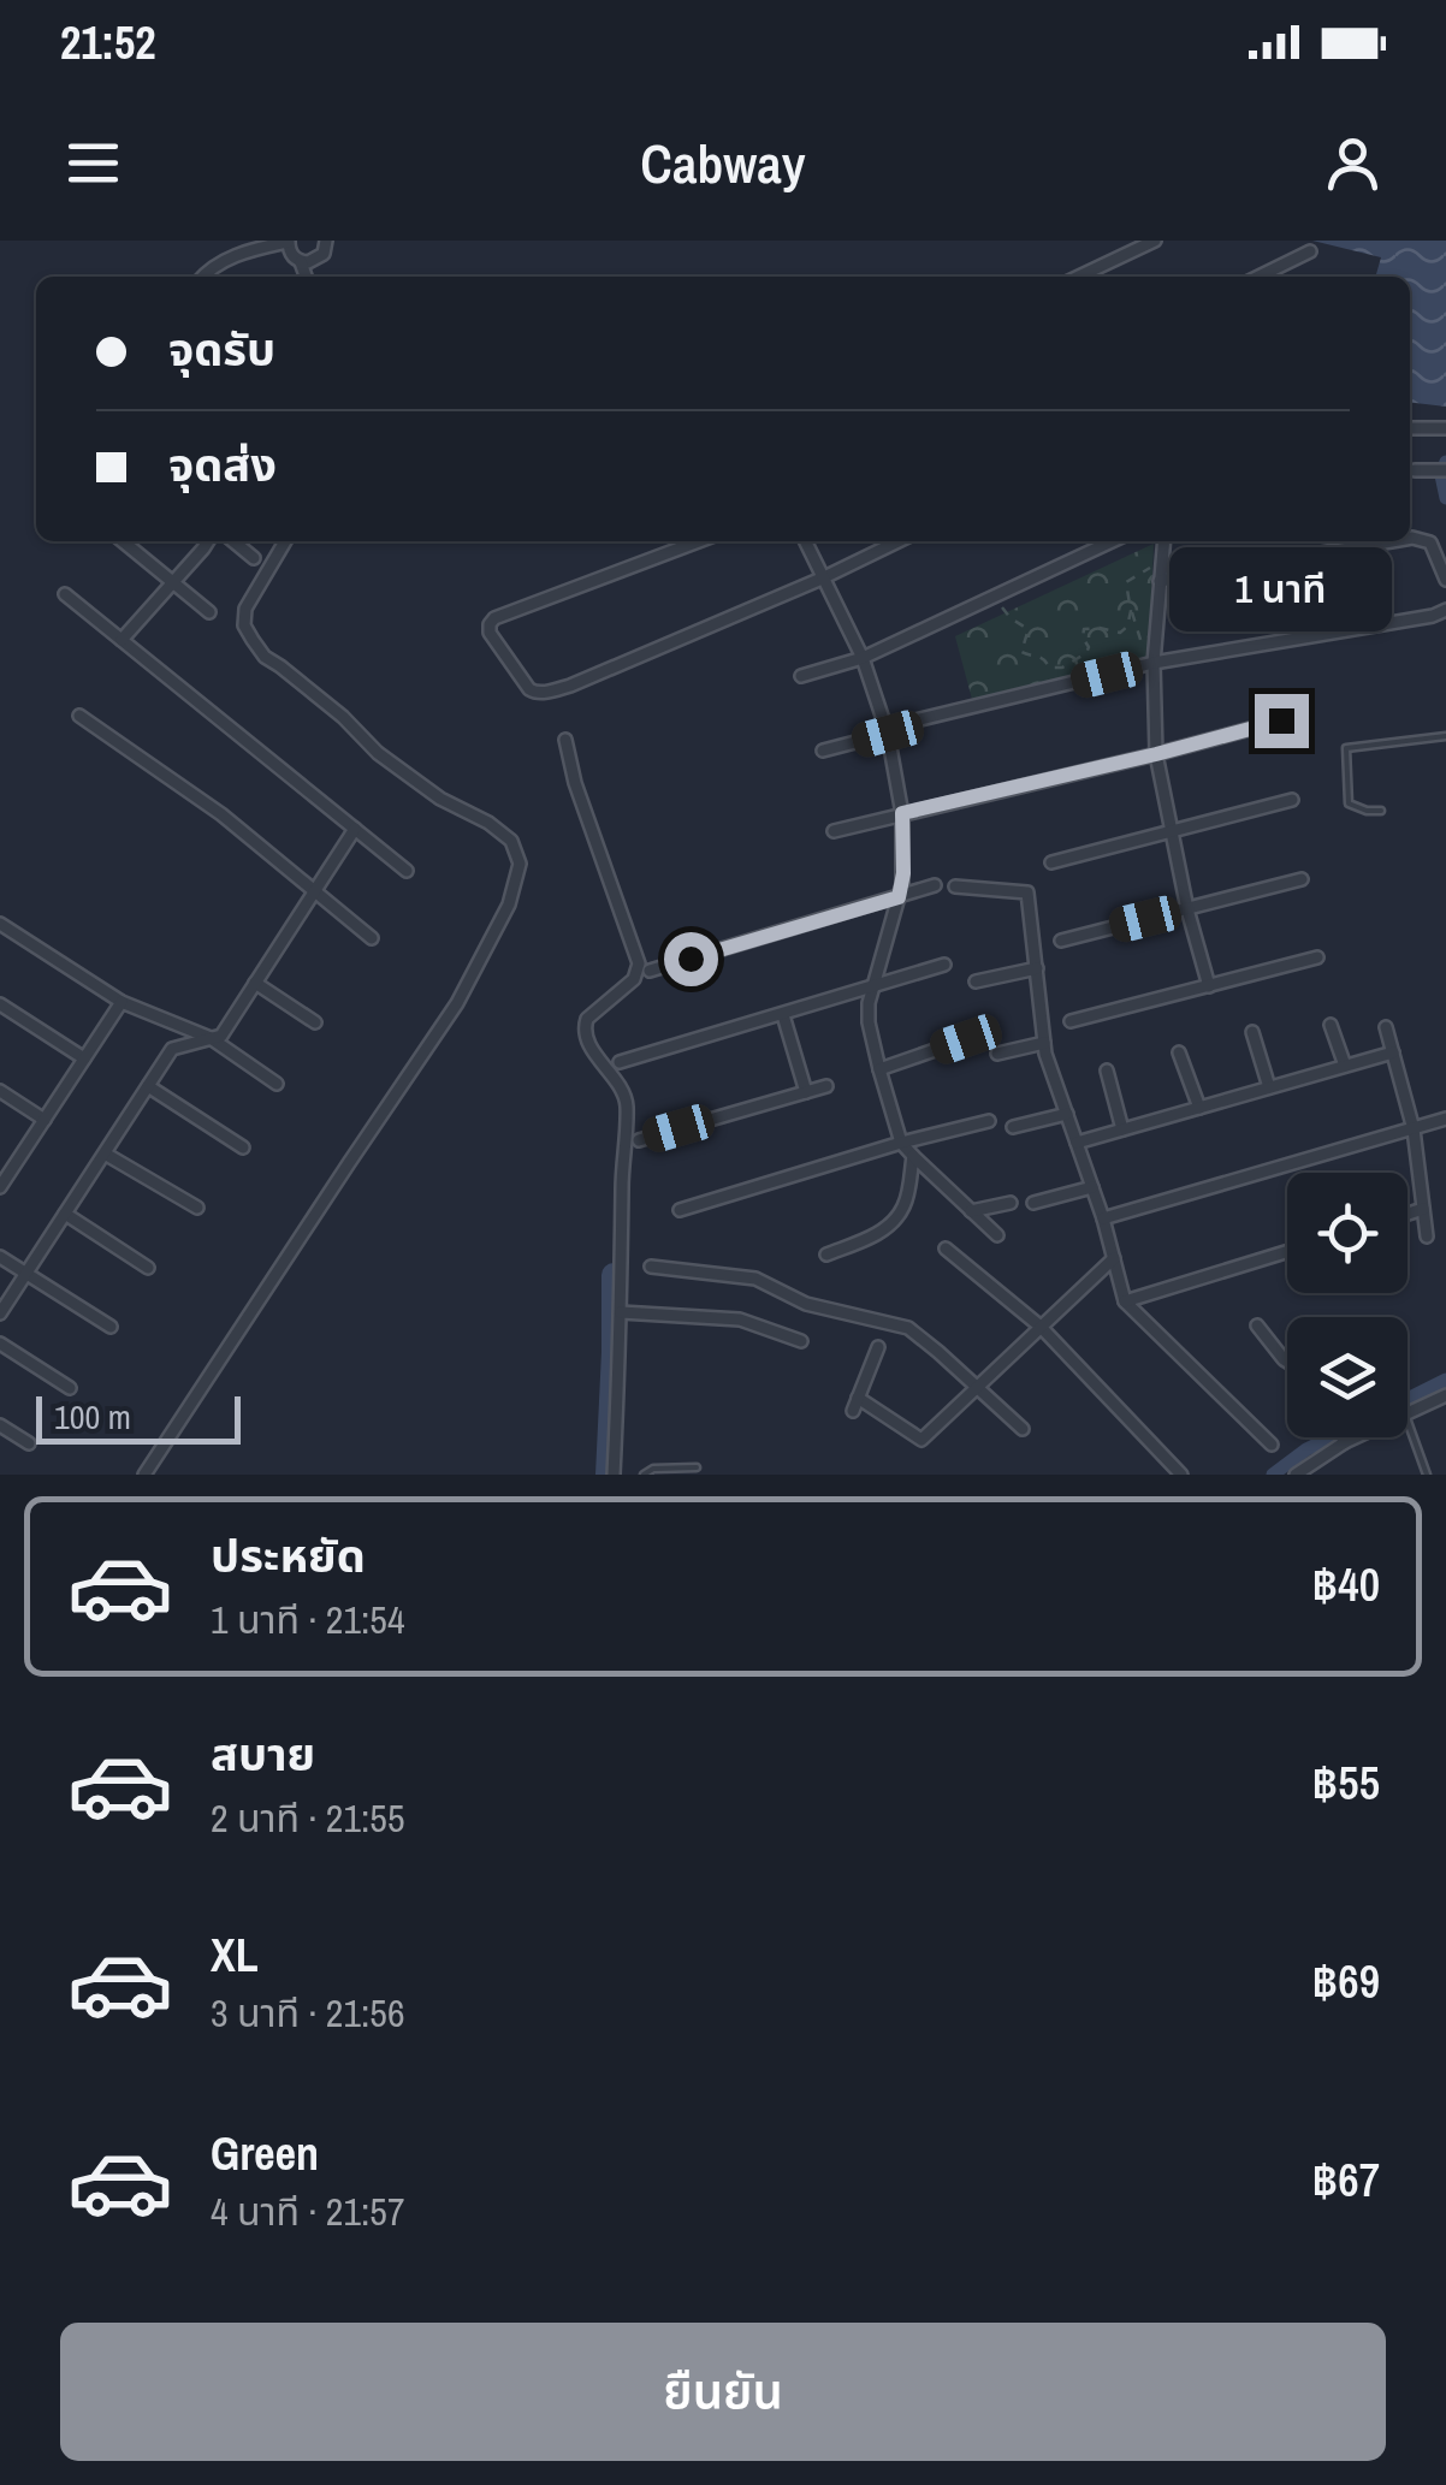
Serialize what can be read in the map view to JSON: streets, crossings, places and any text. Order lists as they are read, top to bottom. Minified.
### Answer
{"scale_bar":"100 m","page":{"status":"21:52","header":"Cabway","banner":["จุดรับ","จุดส่ง"],"bubble":"1 นาที","scale":"100 m","list":[{"name":"ประหยัด","note":"1 นาที · 21:54","value":"฿40"},{"name":"สบาย","note":"2 นาที · 21:55","value":"฿55"},{"name":"XL","note":"3 นาที · 21:56","value":"฿69"},{"name":"Green","note":"4 นาที · 21:57","value":"฿67"}],"buttons":"ยืนยัน"}}
